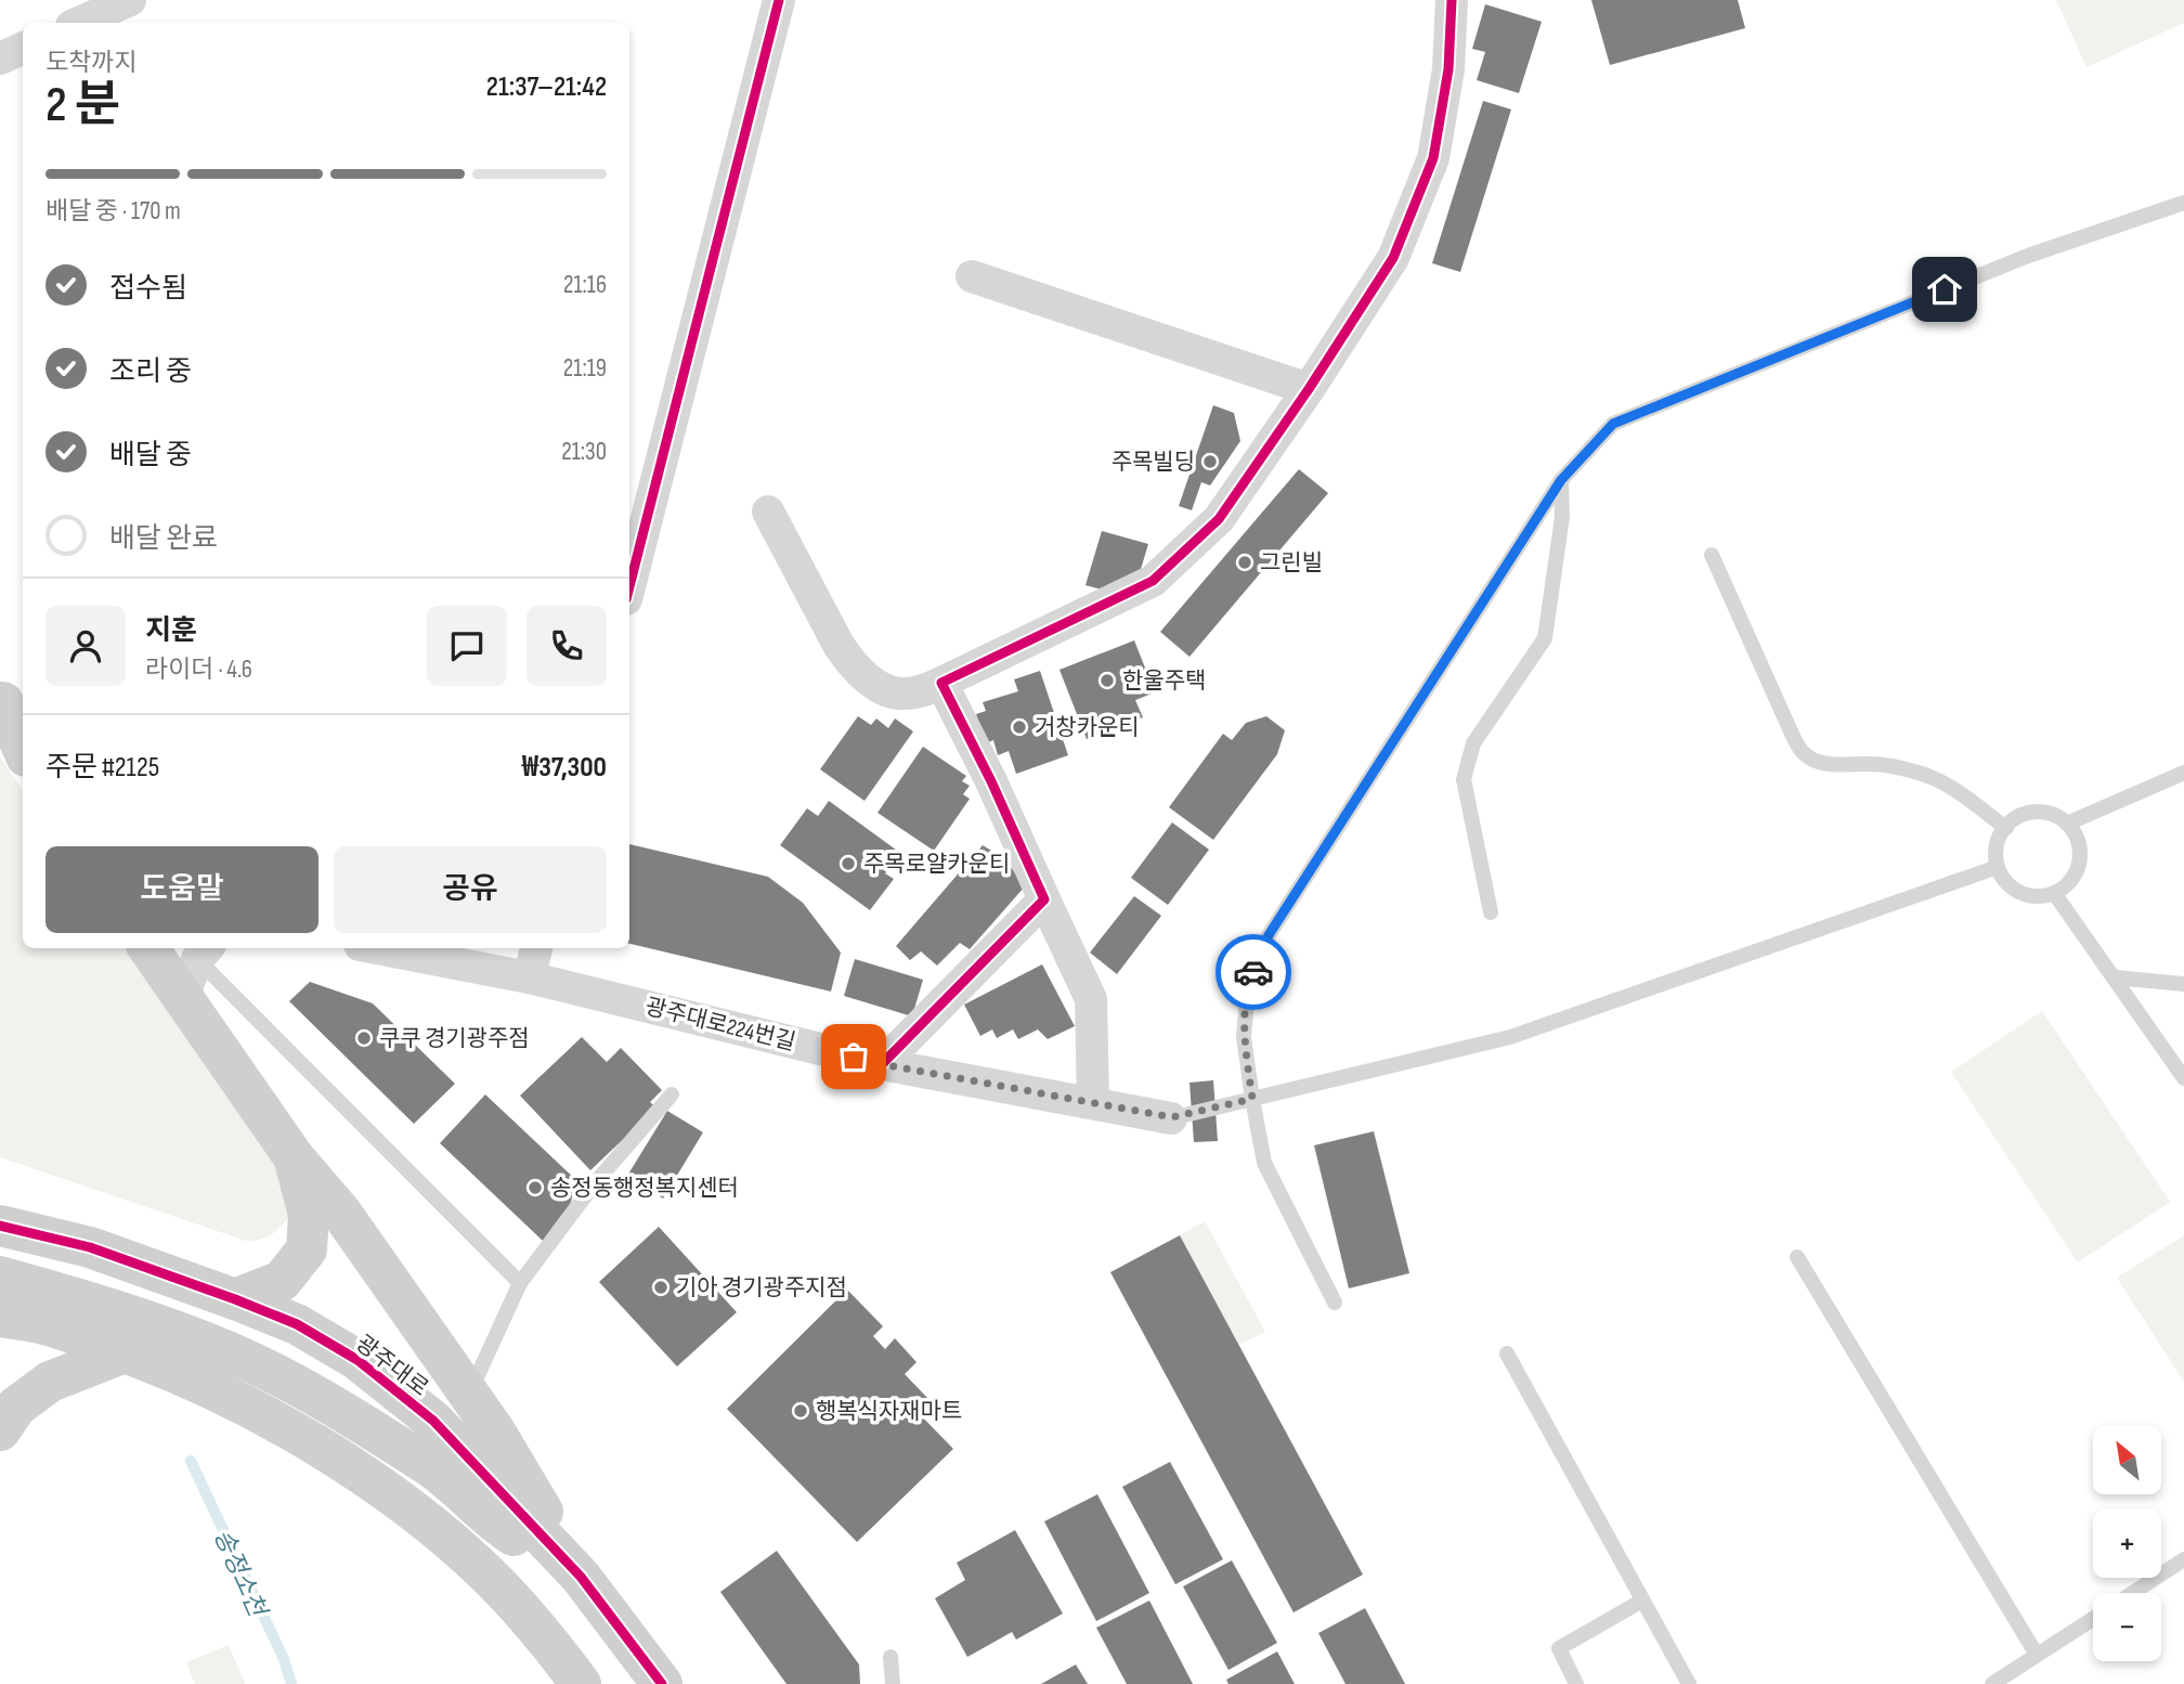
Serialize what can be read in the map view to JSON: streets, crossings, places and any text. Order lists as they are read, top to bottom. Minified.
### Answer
{"streets":{"street":["광주대로224번길","광주대로"]},"water":["송정소천"],"places":["주목빌딩","그린빌","한울주택","거창카운티","주목로얄카운티","쿠쿠 경기광주점","송정동행정복지센터","기아 경기광주지점","행복식자재마트"],"north":"top left","page":{"heading":["2 분","도착까지","21:37–21:42"],"panel":["지훈","라이더 · 4.6","주문 #2125","₩37,300"],"bar":"배달 중 · 170 m","list":[["접수됨","21:16"],["조리 중","21:19"],["배달 중","21:30"],"배달 완료"],"buttons":["도움말","공유"],"map_buttons":["+","−"]}}
